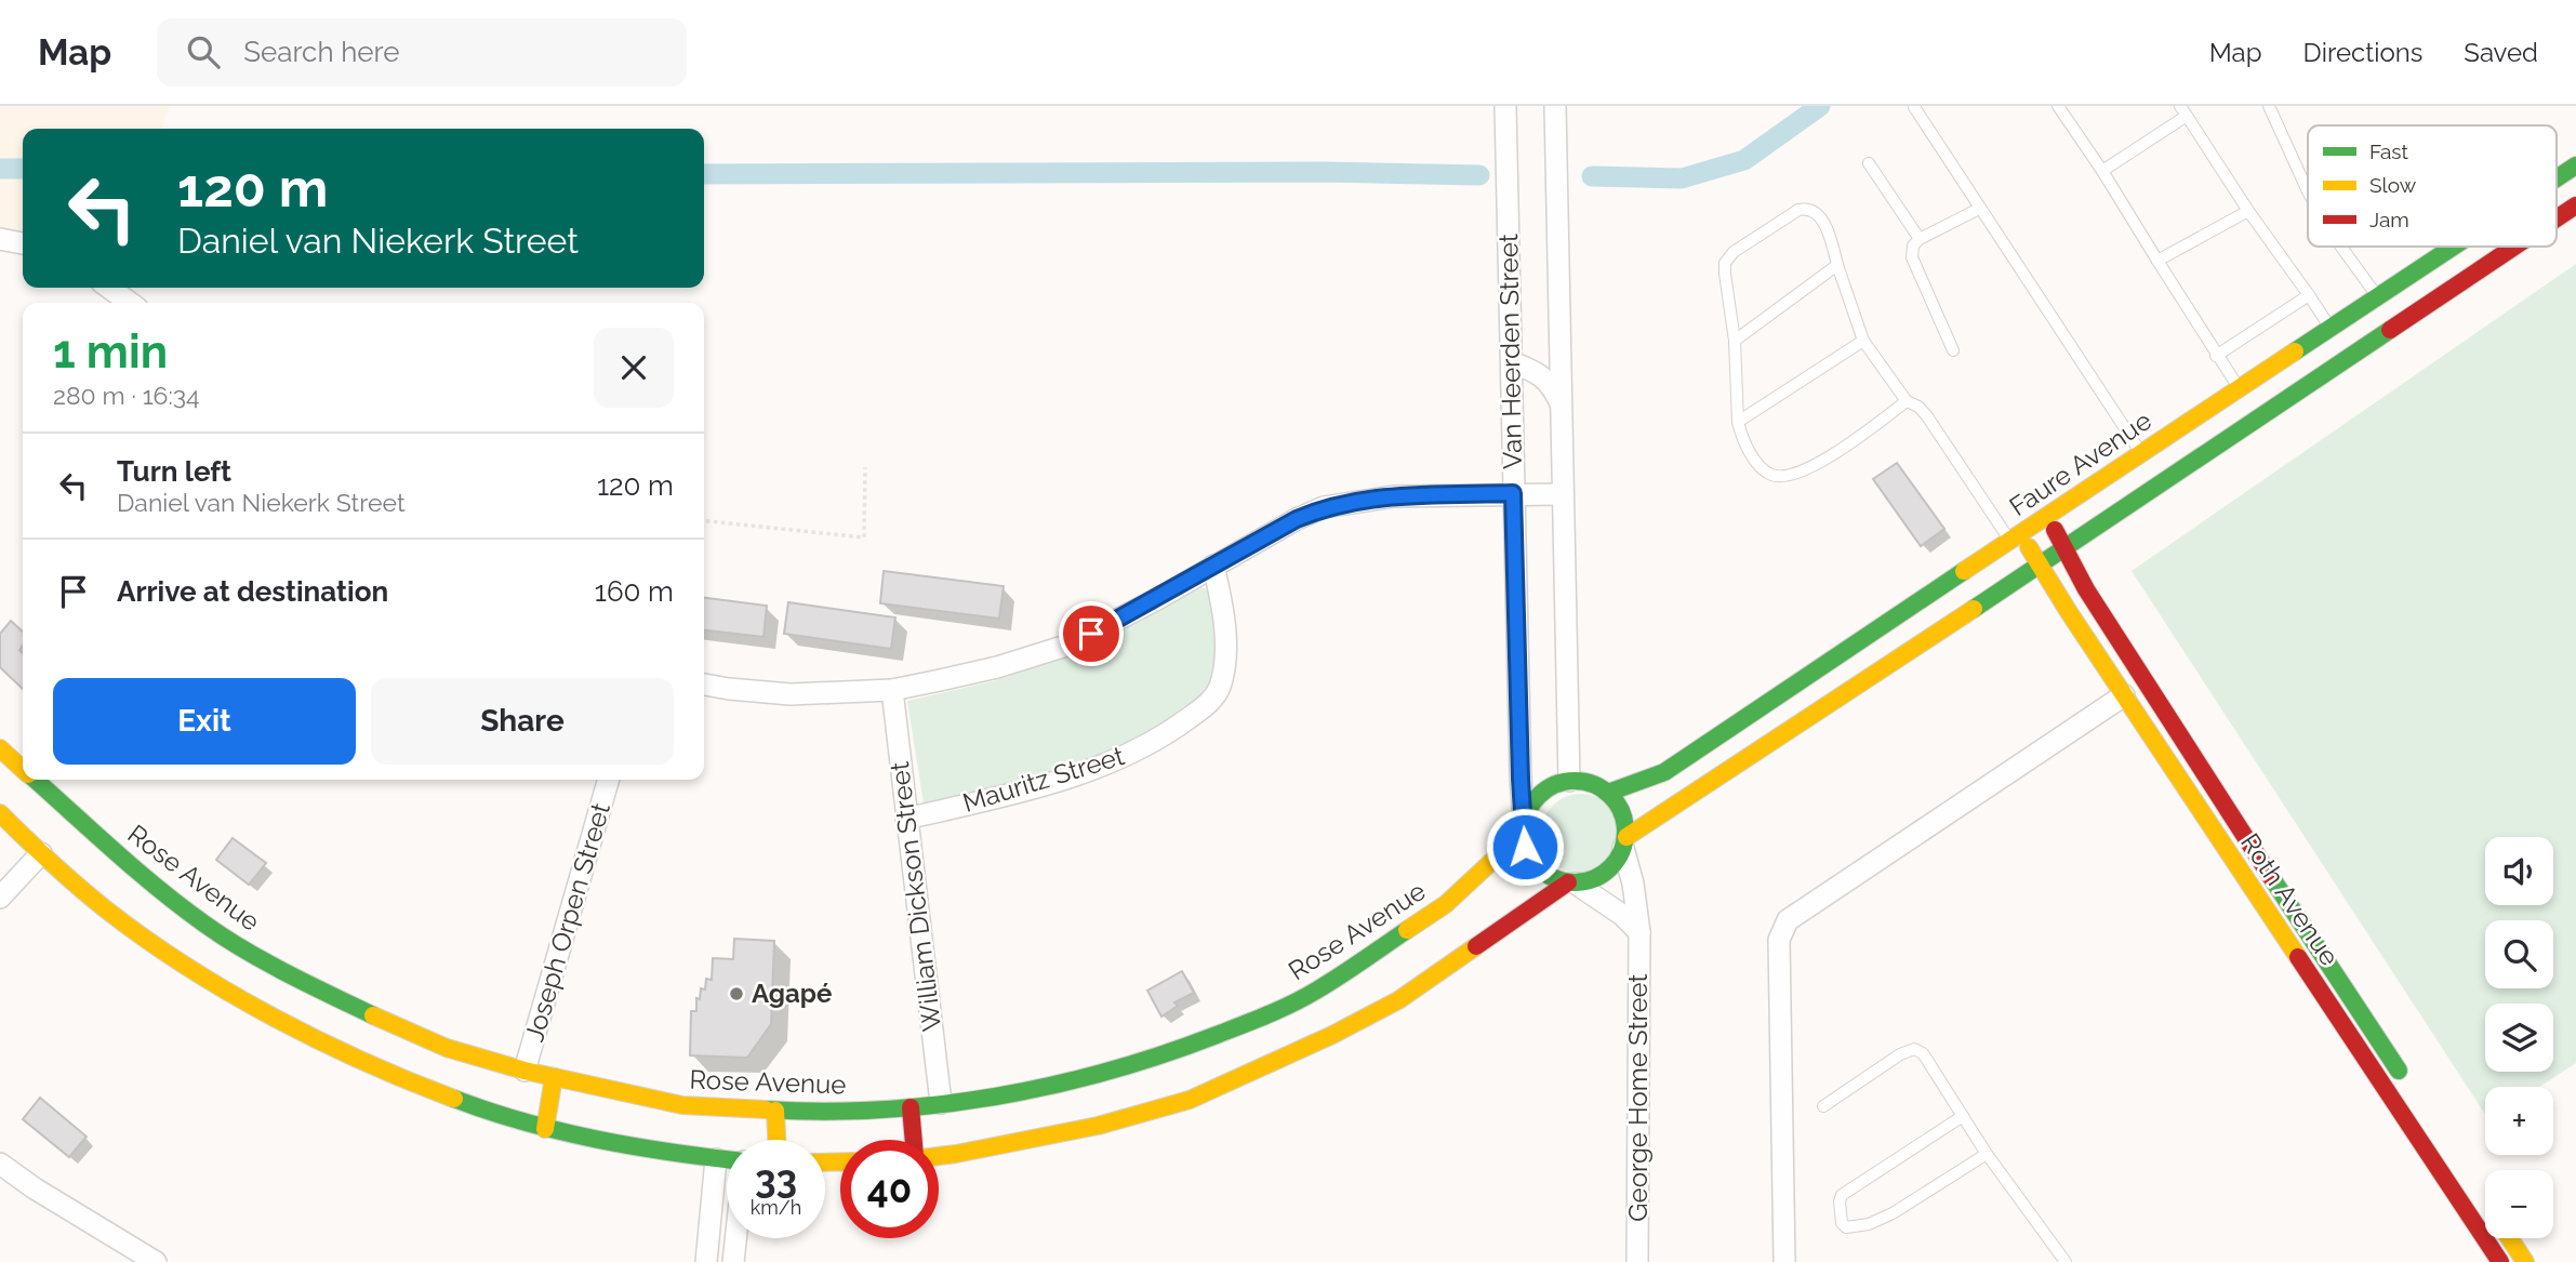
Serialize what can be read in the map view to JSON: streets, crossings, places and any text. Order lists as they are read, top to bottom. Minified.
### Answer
{"streets":{"street":["Van Heerden Street","Faure Avenue","Mauritz Street","Rose Avenue","William Dickson Street","Roth Avenue","Joseph Orpen Street","George Home Street"]},"crossings":[["Van Heerden Street","Faure Avenue"],["Van Heerden Street","Rose Avenue"],["Van Heerden Street","George Home Street"],["Faure Avenue","Rose Avenue"],["Faure Avenue","Roth Avenue"],["Faure Avenue","George Home Street"],["Mauritz Street","William Dickson Street"],["Rose Avenue","William Dickson Street"],["Rose Avenue","Joseph Orpen Street"],["Rose Avenue","George Home Street"]],"places":["Agapé"],"legend":["Fast","Slow","Jam"],"page":{"header":"Map","search":"Search here","nav":["Map","Directions","Saved"],"turn":["120 m","Daniel van Niekerk Street"],"heading":["1 min","280 m · 16:34"],"list":[{"name":"Turn left","note":"Daniel van Niekerk Street","value":"120 m"},{"name":"Arrive at destination","value":"160 m"}],"buttons":["Exit","Share"],"map_buttons":["+","−"],"speed":"33 km/h","limit":"40"}}
